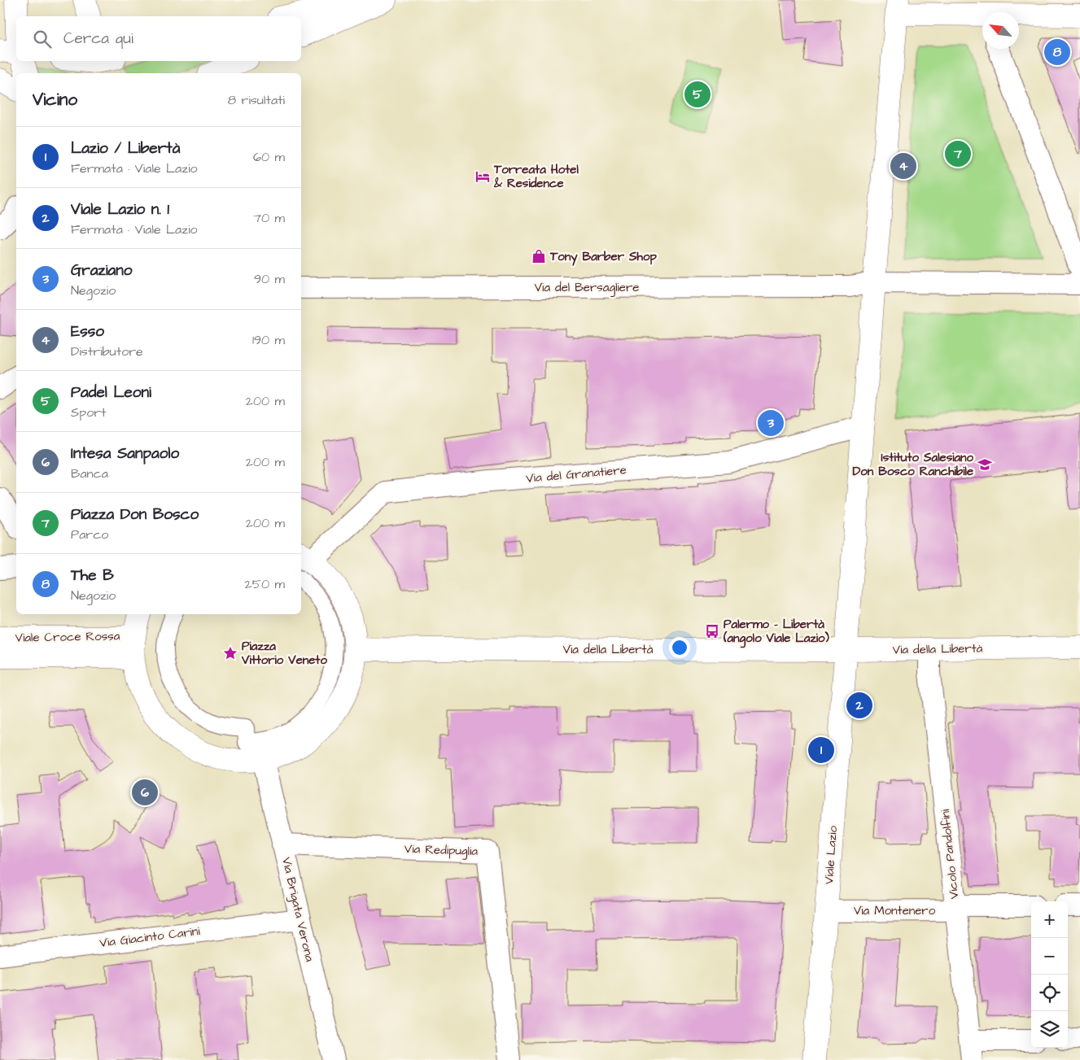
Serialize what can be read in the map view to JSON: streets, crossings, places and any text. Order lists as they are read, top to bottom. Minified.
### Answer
{"streets":{"street":["Via del Bersagliere","Via del Granatiere","Viale Croce Rossa","Via della Libertà","Via Redipuglia","Vicolo Pandolfini","Viale Lazio","Via Brigata Verona","Via Montenero","Via Giacinto Carini"]},"crossings":[["Via del Bersagliere","Viale Lazio"],["Via del Granatiere","Viale Lazio"],["Via della Libertà","Vicolo Pandolfini"],["Via della Libertà","Viale Lazio"],["Via Redipuglia","Via Brigata Verona"],["Vicolo Pandolfini","Via Montenero"],["Viale Lazio","Via Montenero"],["Via Brigata Verona","Via Giacinto Carini"]],"places":{"hotel":["Torreata Hotel & Residence"],"shop":["Tony Barber Shop"],"school or university":["Istituto Salesiano Don Bosco Ranchibile"],"bus stop":["Palermo - Libertà (angolo Viale Lazio)"],"place":["Piazza Vittorio Veneto"]},"north":"top left","page":{"search":"Cerca qui","pins":["8","5","7","4","3","2","1","6"],"heading":["Vicino","8 risultati"],"list":[{"mark":"1","name":"Lazio / Libertà","note":"Fermata · Viale Lazio","value":"60 m"},{"mark":"2","name":"Viale Lazio n. 1","note":"Fermata · Viale Lazio","value":"70 m"},{"mark":"3","name":"Graziano","note":"Negozio","value":"90 m"},{"mark":"4","name":"Esso","note":"Distributore","value":"190 m"},{"mark":"5","name":"Padel Leoni","note":"Sport","value":"200 m"},{"mark":"6","name":"Intesa Sanpaolo","note":"Banca","value":"200 m"},{"mark":"7","name":"Piazza Don Bosco","note":"Parco","value":"200 m"},{"mark":"8","name":"The B","note":"Negozio","value":"250 m"}],"map_buttons":["+","−"]}}
